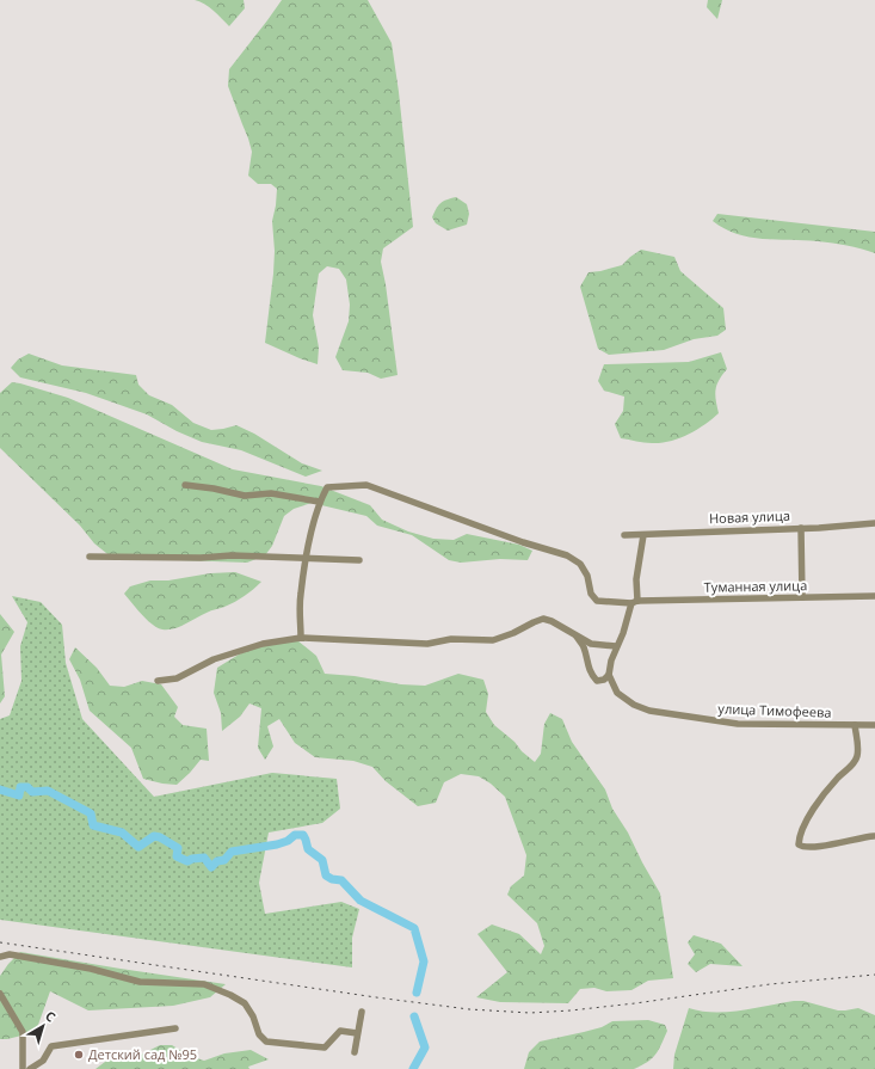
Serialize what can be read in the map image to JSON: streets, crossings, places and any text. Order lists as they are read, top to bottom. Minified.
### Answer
{"streets":{"street":["Новая улица","Туманная улица","улица Тимофеева"]},"places":["Детский сад №95"],"north":"top right"}
